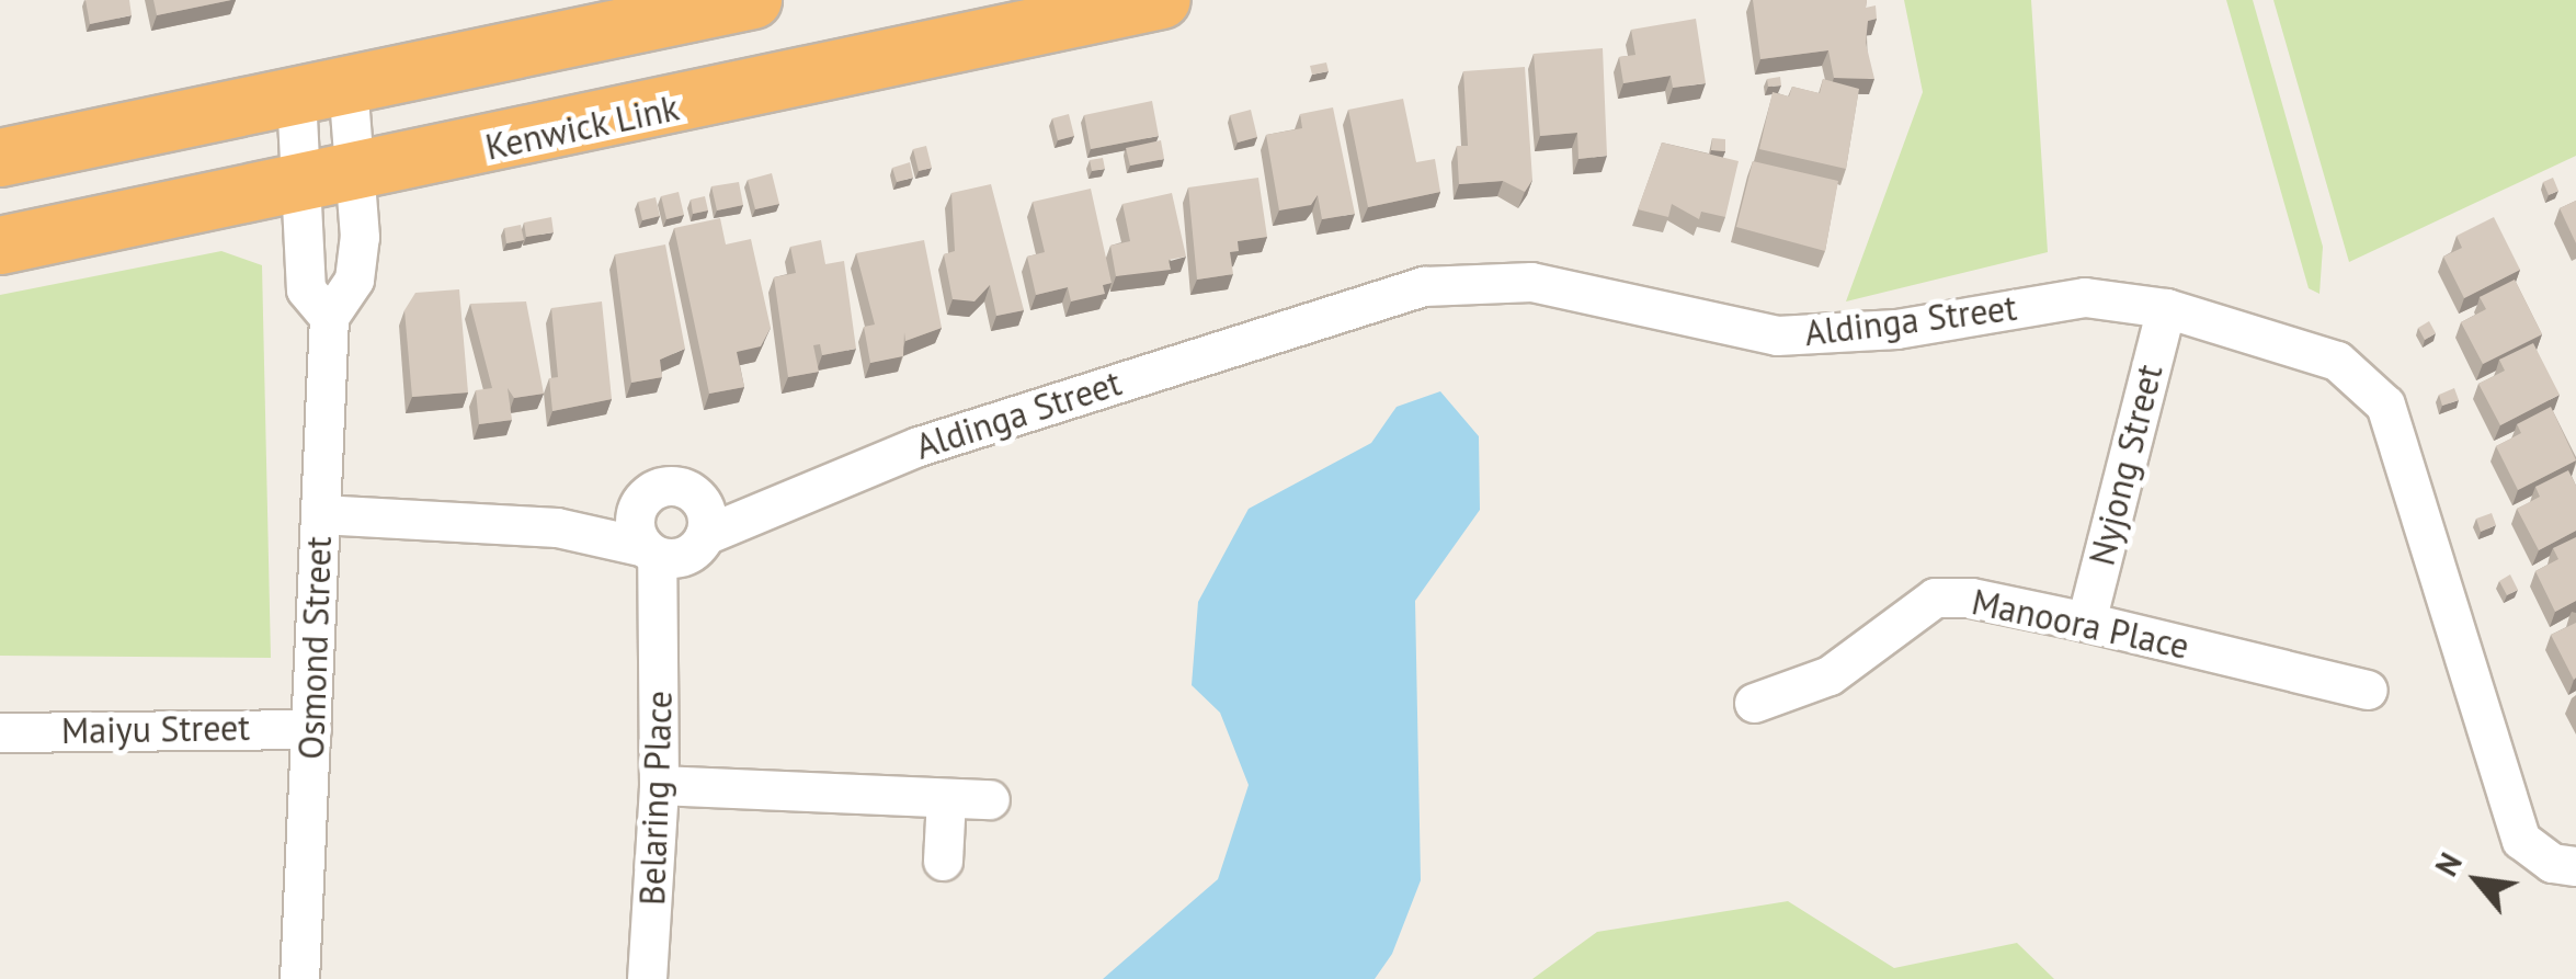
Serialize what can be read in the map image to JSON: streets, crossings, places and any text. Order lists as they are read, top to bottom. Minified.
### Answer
{"streets":{"highway":["Kenwick Link"],"street":["Aldinga Street","Nyjong Street","Manoora Place","Osmond Street","Maiyu Street","Belaring Place"]},"crossings":[["Kenwick Link","Osmond Street"],["Aldinga Street","Nyjong Street"],["Aldinga Street","Osmond Street"],["Aldinga Street","Belaring Place"],["Nyjong Street","Manoora Place"],["Osmond Street","Maiyu Street"]],"north":"top left"}
